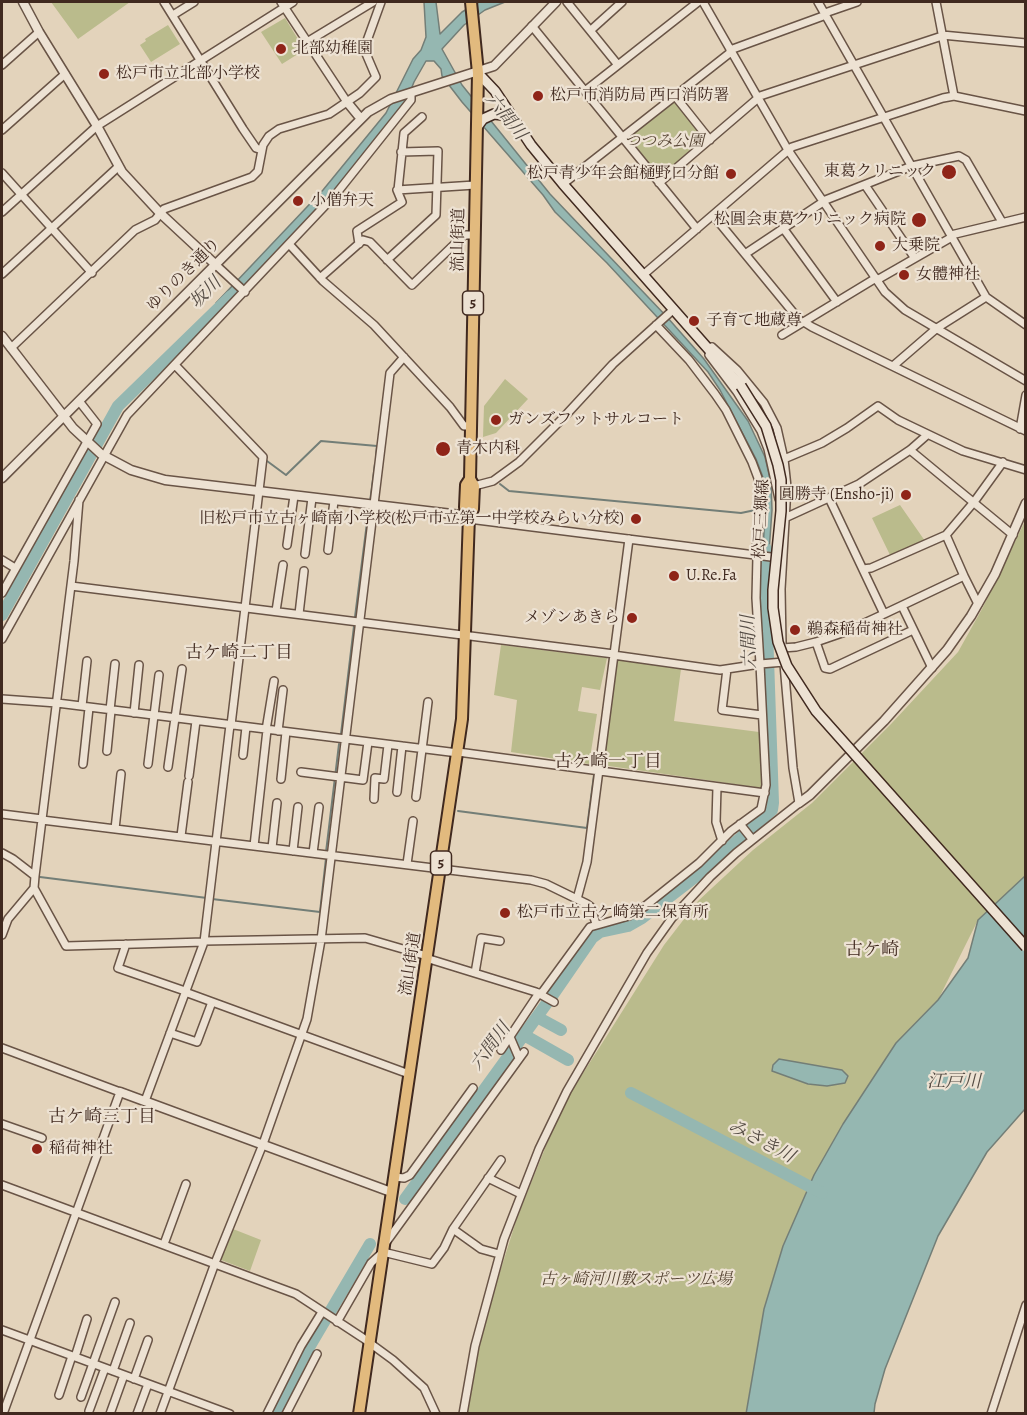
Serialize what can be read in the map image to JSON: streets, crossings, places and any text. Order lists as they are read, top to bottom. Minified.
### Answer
{"streets":{"main road":["流山街道","5","松戸三郷線"],"street":["ゆりのき通り"]},"crossings":[["流山街道","ゆりのき通り"],["流山街道","松戸三郷線"],["ゆりのき通り","松戸三郷線"]],"districts":["古ケ崎二丁目","古ケ崎一丁目","古ケ崎","古ケ崎三丁目"],"water":["六間川","坂川","江戸川","みさき川"],"parks":["つつみ公園","古ヶ崎河川敷スポーツ広場"],"places":["北部幼稚園","松戸市立北部小学校","松戸市消防局 西口消防署","東葛クリニック","松戸青少年会館樋野口分館","小僧弁天","松圓会東葛クリニック病院","大乗院","女體神社","子育て地蔵尊","ガンズフットサルコート","青木内科","圓勝寺 (Ensho-ji)","旧松戸市立古ヶ崎南小学校(松戸市立第一中学校みらい分校)","U.Re.Fa","メゾンあきら","鵜森稲荷神社","松戸市立古ケ崎第二保育所","稲荷神社"]}
